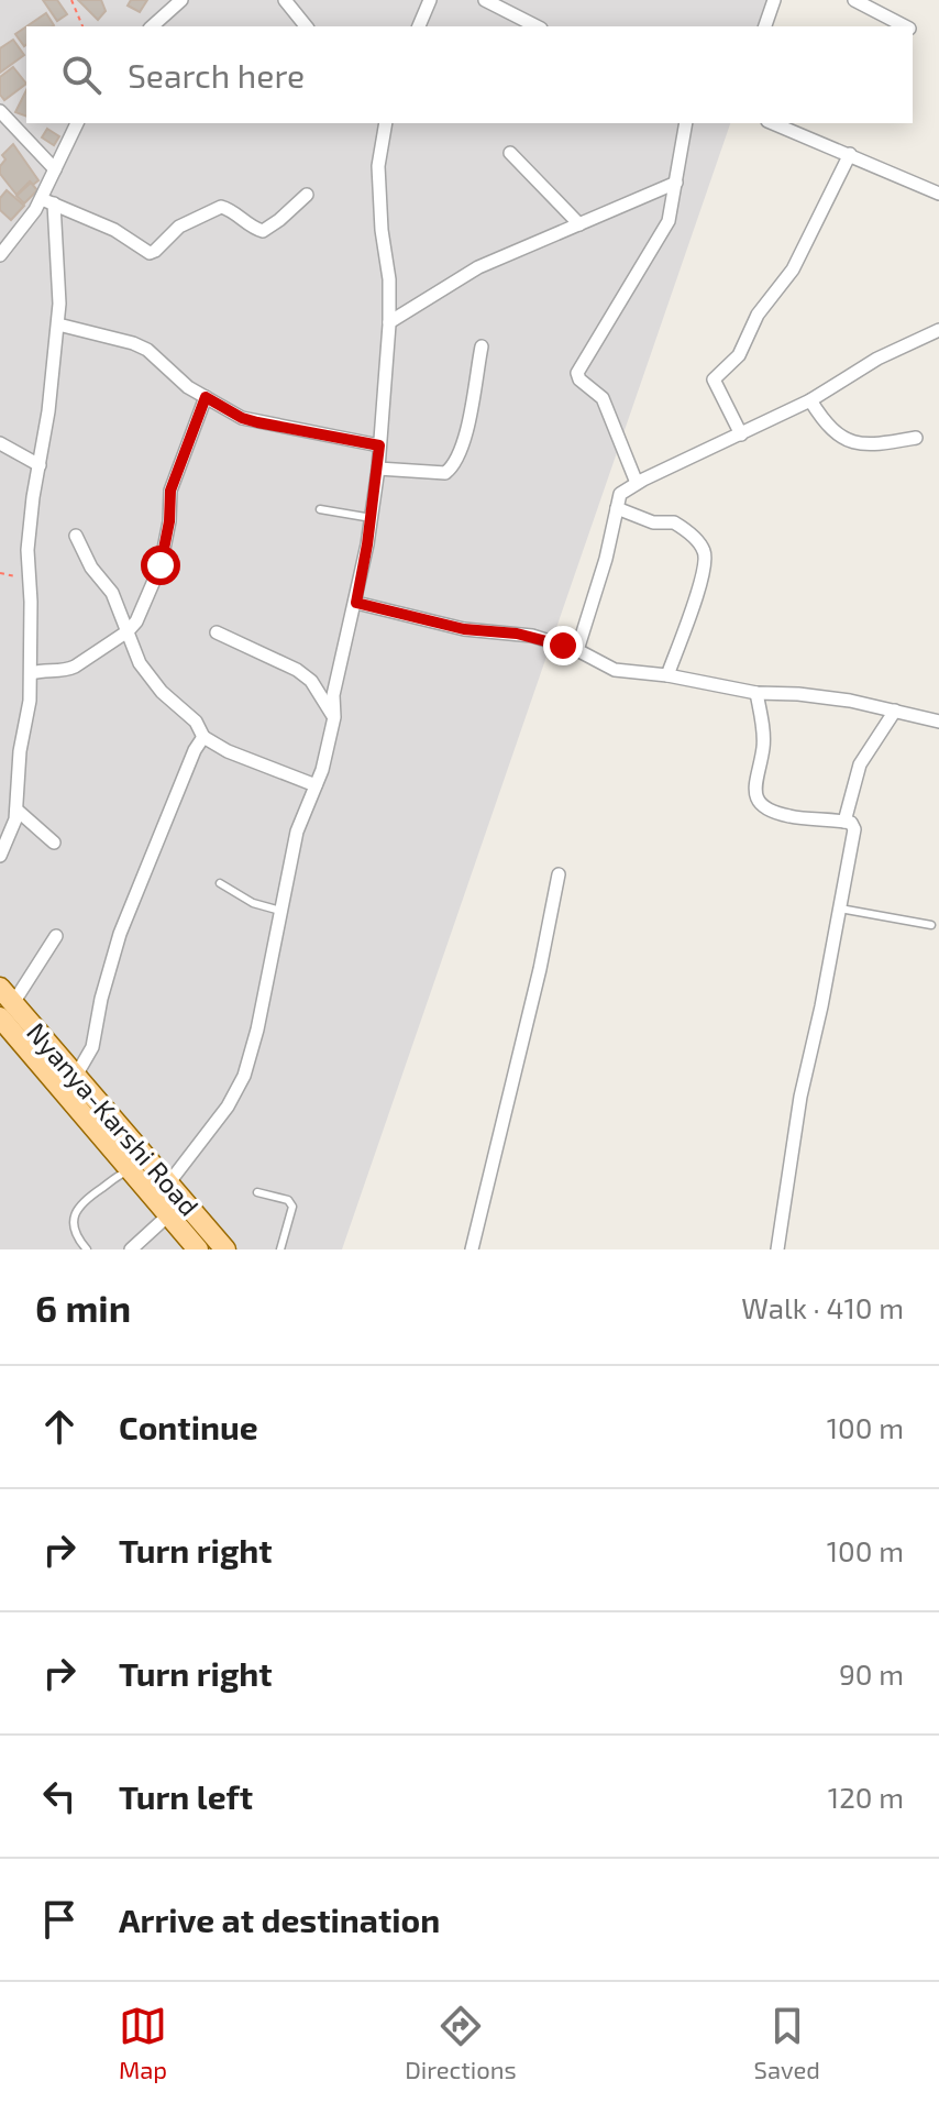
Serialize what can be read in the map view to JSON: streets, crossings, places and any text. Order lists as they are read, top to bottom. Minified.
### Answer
{"streets":{"main road":["Nyanya-Karshi Road"]},"page":{"search":"Search here","heading":["6 min","Walk · 410 m"],"list":[["Continue","100 m"],["Turn right","100 m"],["Turn right","90 m"],["Turn left","120 m"],"Arrive at destination"],"nav":["Map","Directions","Saved"]}}
